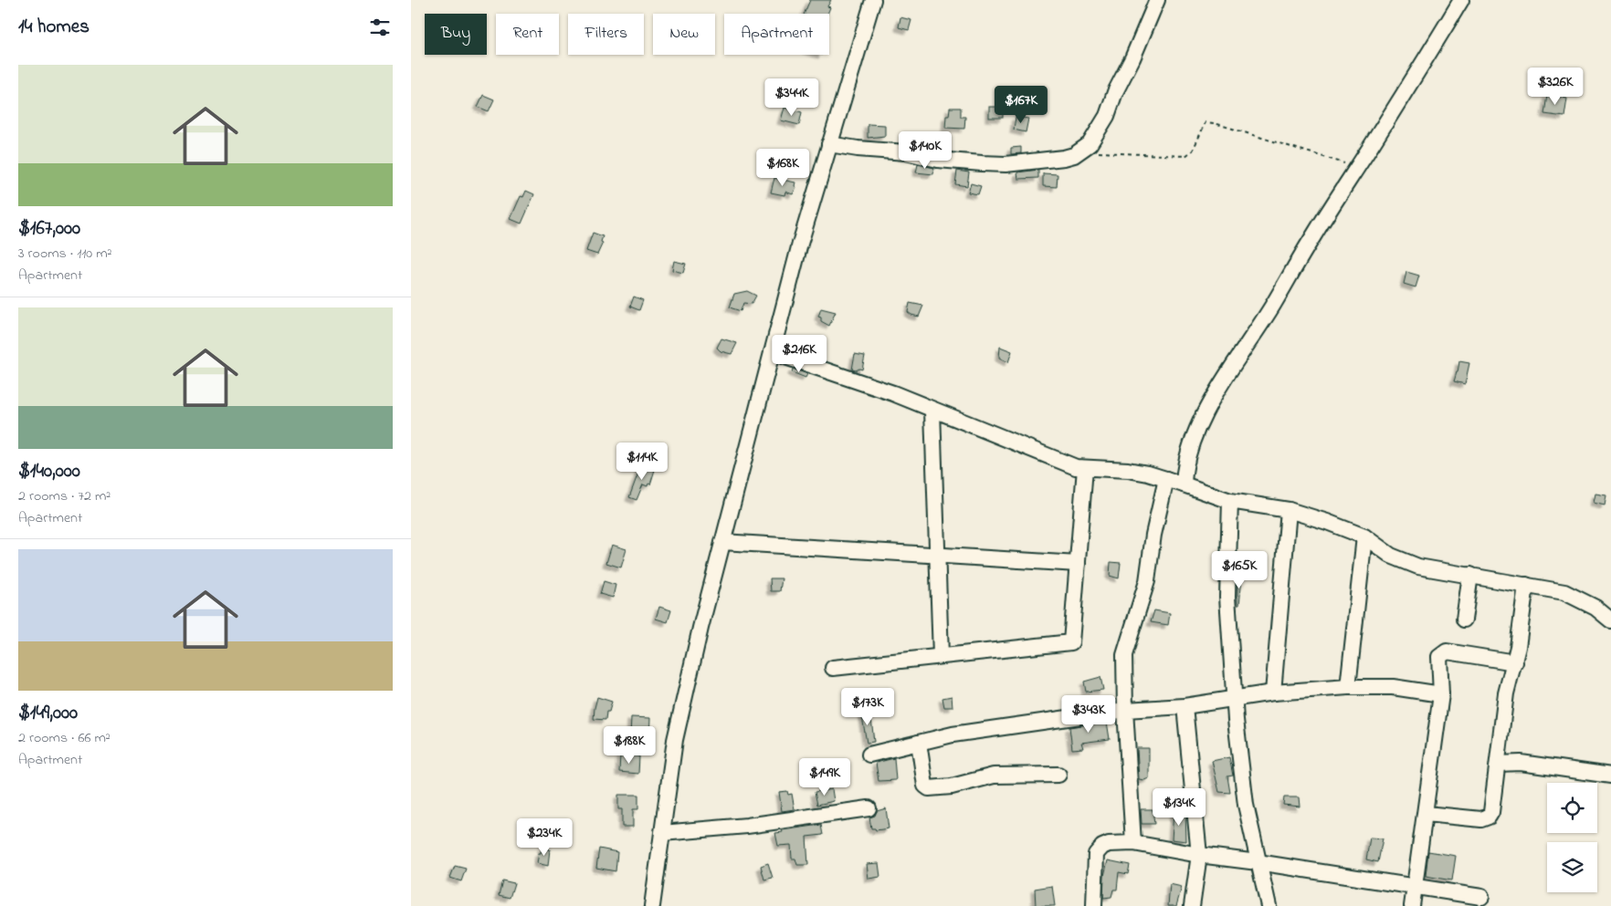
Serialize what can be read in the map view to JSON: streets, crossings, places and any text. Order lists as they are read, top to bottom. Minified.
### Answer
{"page":{"heading":"14 homes","chip":["Buy","Rent","Filters","New","Apartment"],"list":[{"name":"$167,000","note":"3 rooms · 110 m² · Apartment"},{"name":"$140,000","note":"2 rooms · 72 m² · Apartment"},{"name":"$149,000","note":"2 rooms · 66 m² · Apartment"}],"price":["$326K","$344K","$167K","$140K","$168K","$216K","$114K","$165K","$173K","$343K","$188K","$149K","$134K","$234K"]}}
